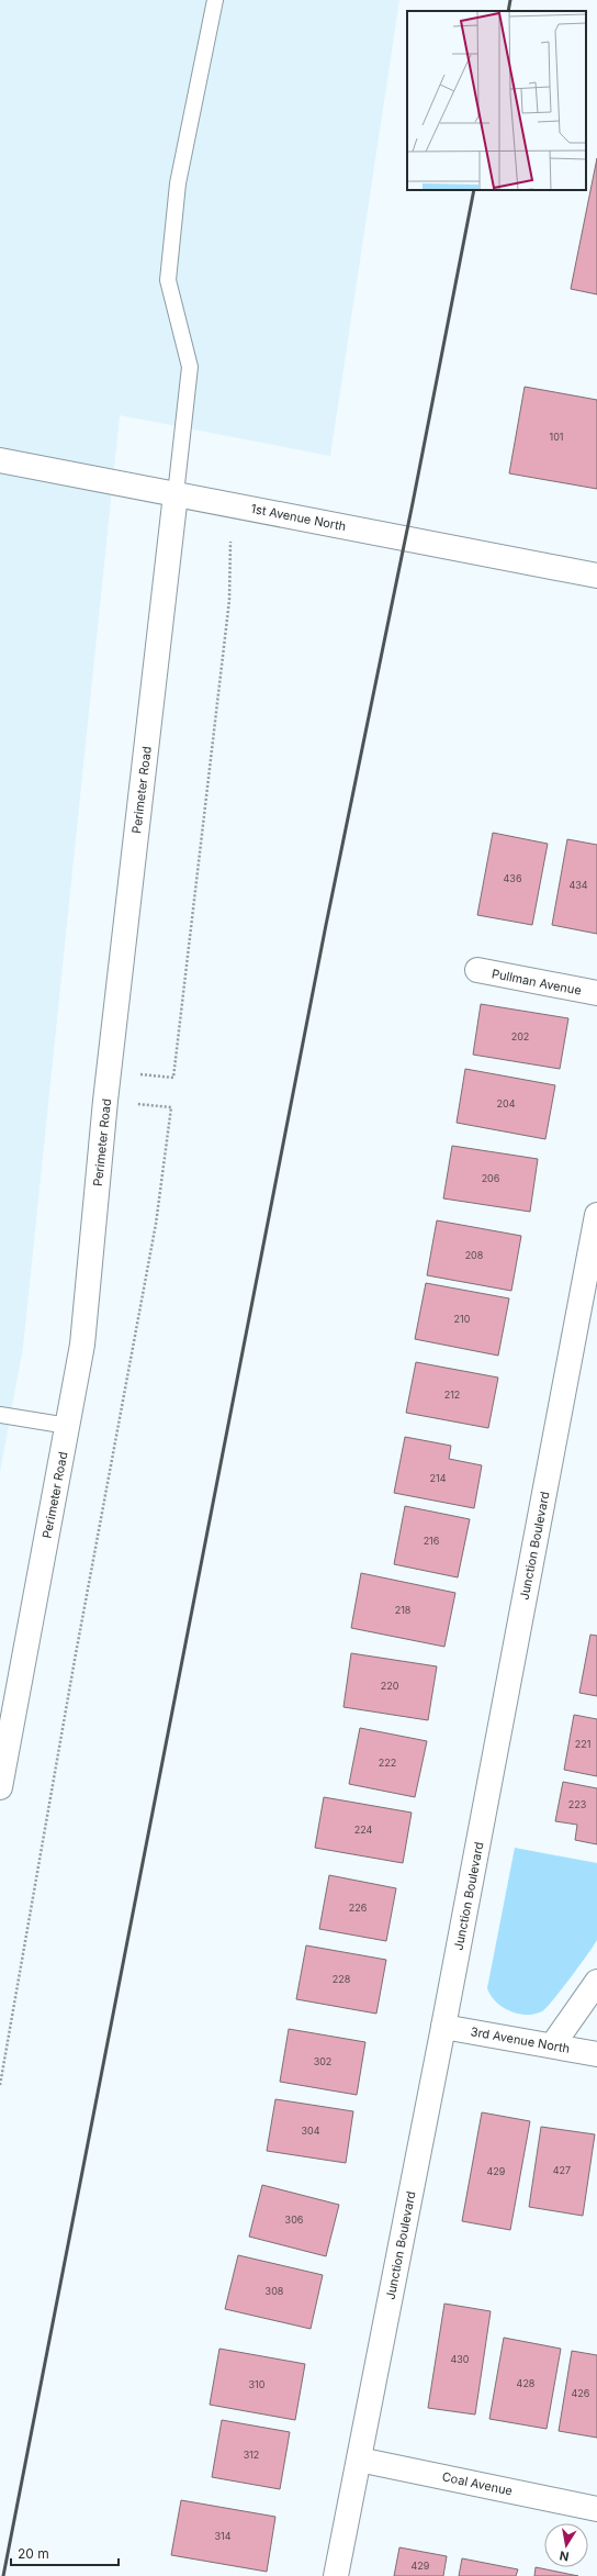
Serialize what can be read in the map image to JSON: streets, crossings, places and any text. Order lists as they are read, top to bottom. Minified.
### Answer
{"streets":{"street":["1st Avenue North","Perimeter Road","Pullman Avenue","Junction Boulevard","3rd Avenue North","Coal Avenue"]},"crossings":[["1st Avenue North","Perimeter Road"],["Junction Boulevard","3rd Avenue North"],["Junction Boulevard","Coal Avenue"]],"house_numbers":["101","436","434","202","204","206","208","210","212","214","216","218","220","221","222","223","224","226","228","302","304","427","429","306","308","430","428","310","426","312","314","429"],"scale_bar":"20 m","north":"bottom"}
